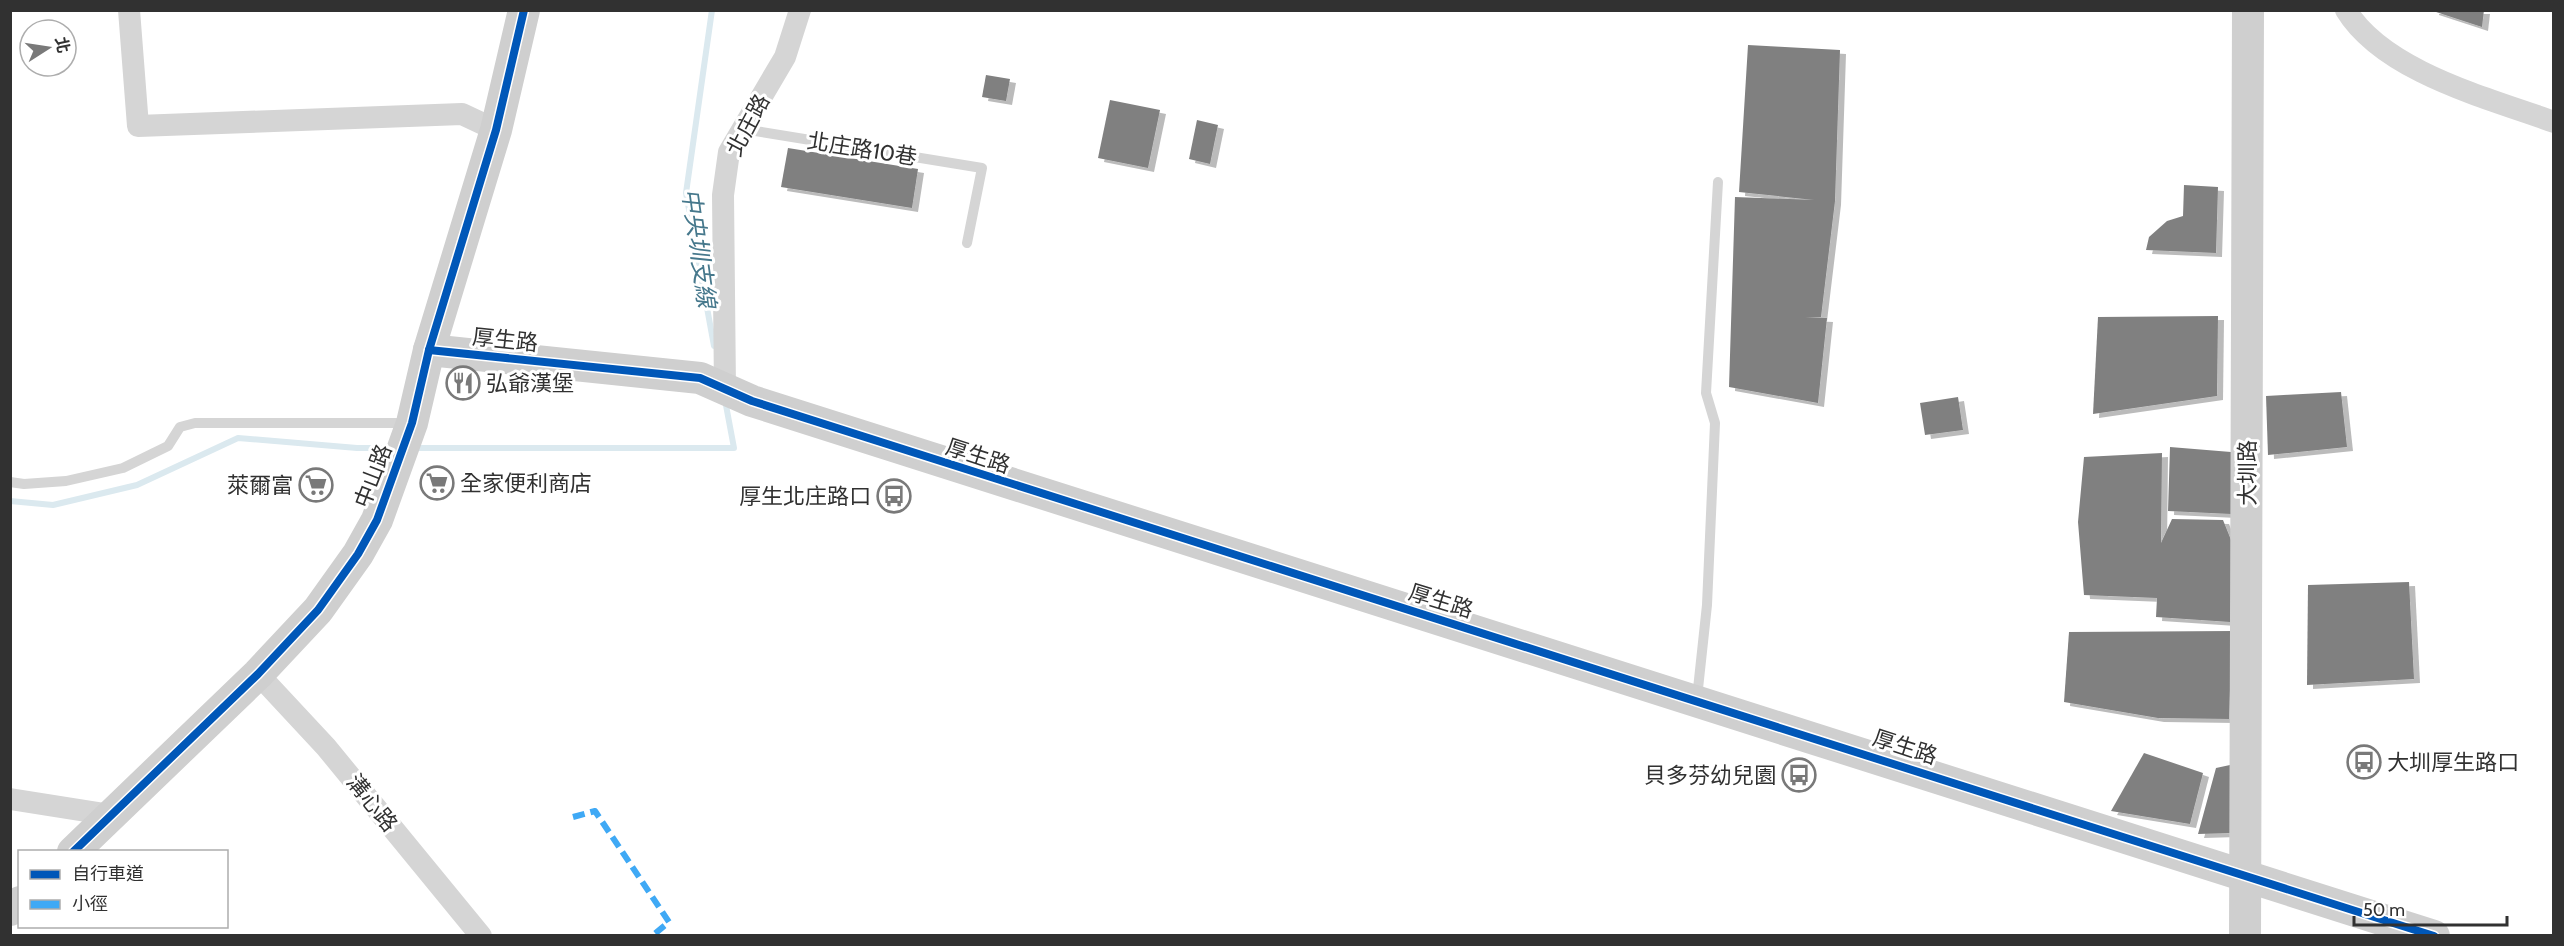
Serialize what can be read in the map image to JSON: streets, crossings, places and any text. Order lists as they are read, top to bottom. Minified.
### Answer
{"streets":{"street":["北庄路","厚生路","大圳路","中山路","溝心路"],"lane":["北庄路10巷"]},"crossings":[["北庄路","北庄路10巷"],["北庄路","厚生路"],["厚生路","大圳路"],["厚生路","中山路"],["中山路","溝心路"]],"water":["中央圳支線"],"places":{"restaurant":["弘爺漢堡"],"supermarket":["全家便利商店","萊爾富"],"bus stop":["厚生北庄路口","大圳厚生路口","貝多芬幼兒園"]},"legend":["自行車道","小徑"],"scale_bar":"50 m","north":"right"}
